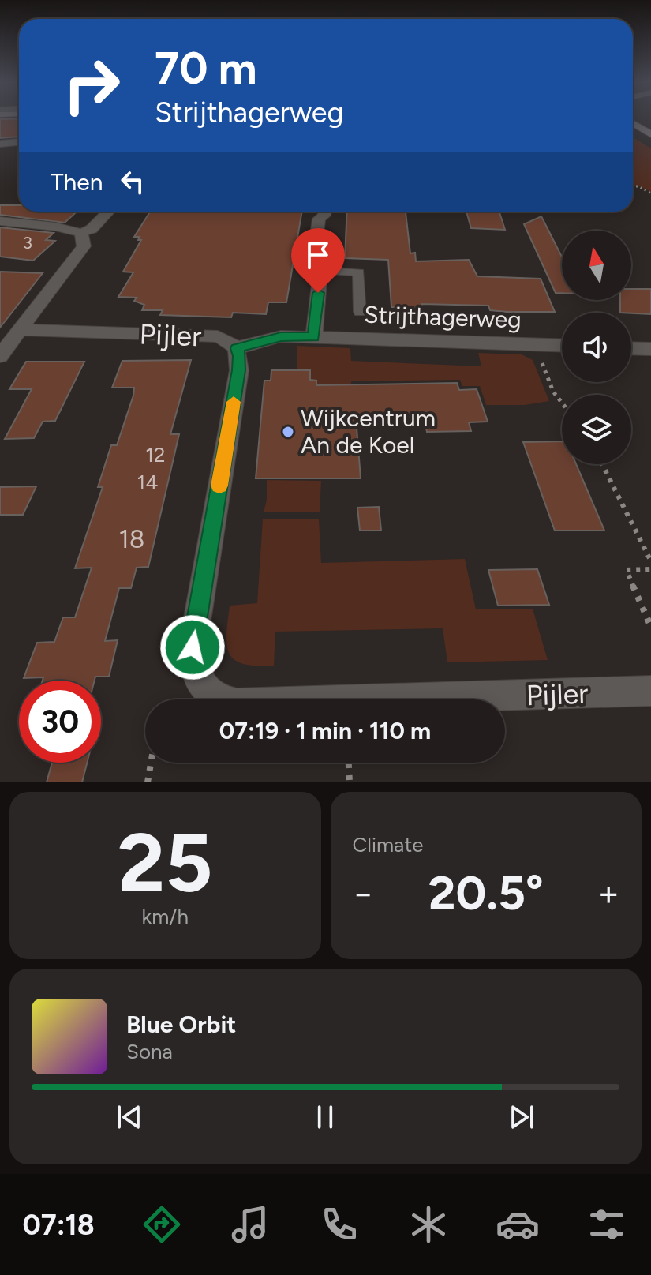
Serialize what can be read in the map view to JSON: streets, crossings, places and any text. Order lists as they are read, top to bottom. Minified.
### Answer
{"streets":{"street":["Strijthagerweg","Pijler"]},"crossings":[["Strijthagerweg","Pijler"]],"places":["Wijkcentrum An de Koel"],"house_numbers":["3","12","14","18"],"north":"top","page":{"turn":["70 m","Strijthagerweg"],"then":"Then","limit":"30","trip":"07:19 · 1 min · 110 m","tile":[["25","km/h"],"Climate"],"heat":["−","20.5°","+"],"song":["Blue Orbit","Sona"],"tabs":"07:18"}}
